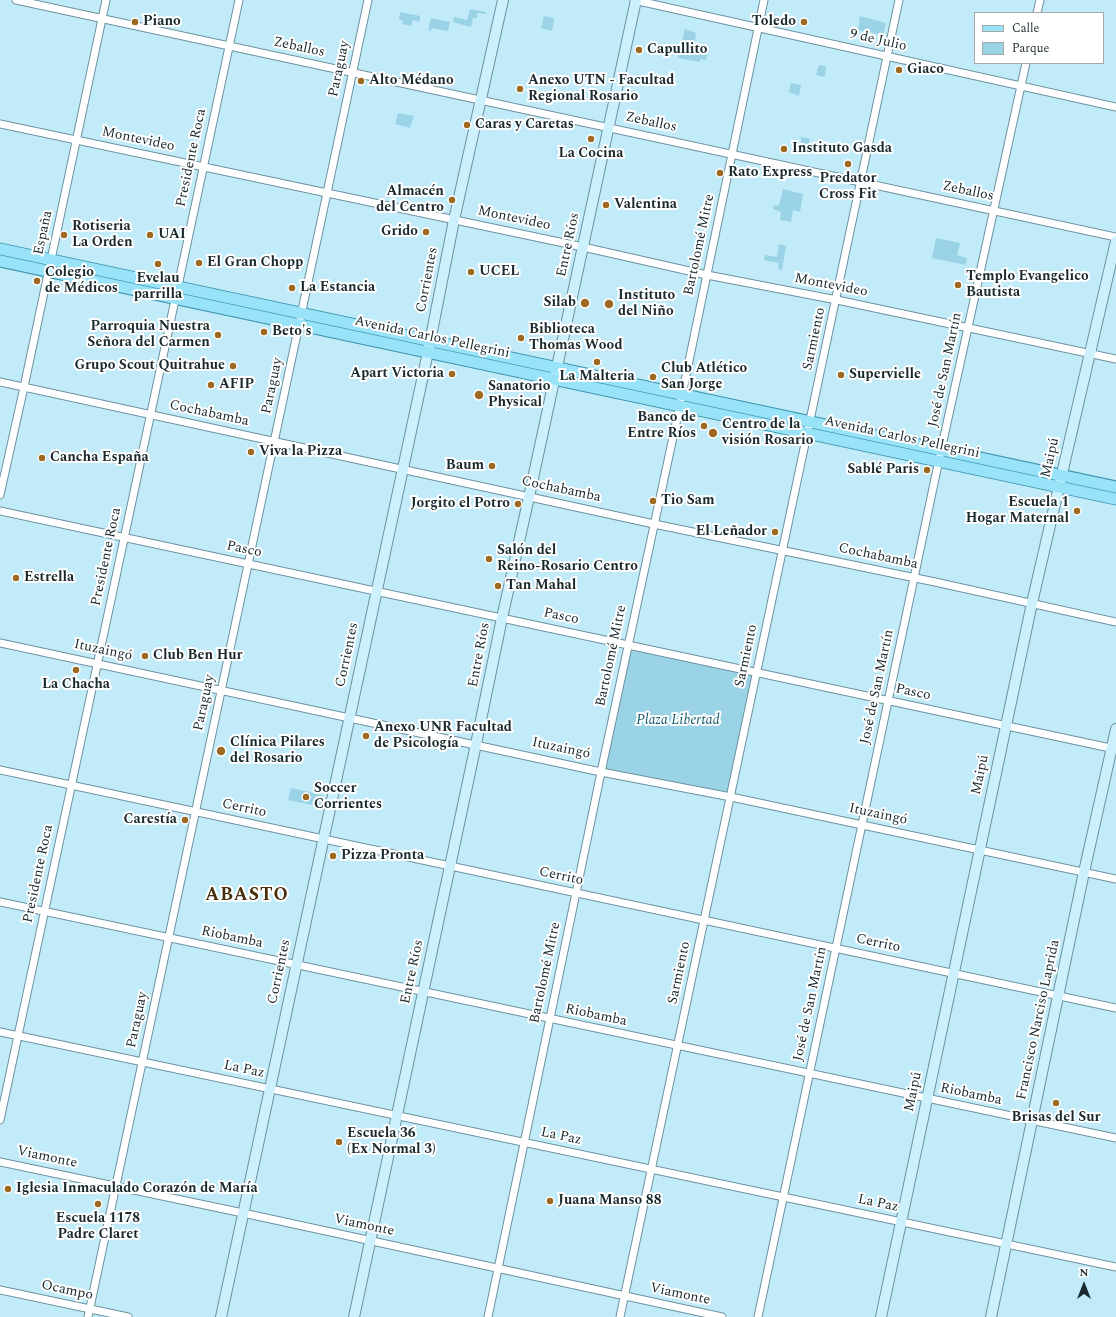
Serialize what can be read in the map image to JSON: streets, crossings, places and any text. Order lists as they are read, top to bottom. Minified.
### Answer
{"streets":{"main road":["Entre Ríos","Corrientes","Avenida Carlos Pellegrini","Maipú","Francisco Narciso Laprida"],"street":["9 de Julio","Zeballos","Paraguay","Montevideo","Presidente Roca","España","Bartolomé Mitre","Sarmiento","José de San Martín","Cochabamba","Pasco","Ituzaingó","Cerrito","Riobamba","La Paz","Viamonte","Ocampo"]},"crossings":[["9 de Julio","Entre Ríos"],["9 de Julio","Bartolomé Mitre"],["9 de Julio","Sarmiento"],["9 de Julio","José de San Martín"],["Zeballos","Paraguay"],["Zeballos","Presidente Roca"],["Zeballos","España"],["Zeballos","Entre Ríos"],["Zeballos","Bartolomé Mitre"],["Zeballos","Corrientes"],["Zeballos","Sarmiento"],["Zeballos","José de San Martín"],["Paraguay","Montevideo"],["Paraguay","Avenida Carlos Pellegrini"],["Paraguay","Cochabamba"],["Paraguay","Pasco"],["Paraguay","Ituzaingó"],["Paraguay","Cerrito"],["Paraguay","Riobamba"],["Paraguay","La Paz"],["Paraguay","Viamonte"],["Paraguay","Ocampo"],["Montevideo","Presidente Roca"],["Montevideo","España"],["Montevideo","Entre Ríos"],["Montevideo","Bartolomé Mitre"],["Montevideo","Corrientes"],["Montevideo","Sarmiento"],["Montevideo","José de San Martín"],["Montevideo","Maipú"],["Presidente Roca","Avenida Carlos Pellegrini"],["Presidente Roca","Cochabamba"],["Presidente Roca","Pasco"],["Presidente Roca","Ituzaingó"],["Presidente Roca","Cerrito"],["Presidente Roca","Riobamba"],["Presidente Roca","La Paz"],["España","Avenida Carlos Pellegrini"],["España","Cochabamba"],["Entre Ríos","Avenida Carlos Pellegrini"],["Entre Ríos","Cochabamba"],["Entre Ríos","Pasco"],["Entre Ríos","Ituzaingó"],["Entre Ríos","Cerrito"],["Entre Ríos","Riobamba"],["Entre Ríos","La Paz"],["Entre Ríos","Viamonte"],["Bartolomé Mitre","Avenida Carlos Pellegrini"],["Bartolomé Mitre","Cochabamba"],["Bartolomé Mitre","Pasco"],["Bartolomé Mitre","Ituzaingó"],["Bartolomé Mitre","Cerrito"],["Bartolomé Mitre","Riobamba"],["Bartolomé Mitre","La Paz"],["Bartolomé Mitre","Viamonte"],["Corrientes","Avenida Carlos Pellegrini"],["Corrientes","Cochabamba"],["Corrientes","Pasco"],["Corrientes","Ituzaingó"],["Corrientes","Cerrito"],["Corrientes","Riobamba"],["Corrientes","La Paz"],["Corrientes","Viamonte"],["Avenida Carlos Pellegrini","Sarmiento"],["Avenida Carlos Pellegrini","José de San Martín"],["Avenida Carlos Pellegrini","Maipú"],["Sarmiento","Cochabamba"],["Sarmiento","Pasco"],["Sarmiento","Ituzaingó"],["Sarmiento","Cerrito"],["Sarmiento","Riobamba"],["Sarmiento","La Paz"],["Sarmiento","Viamonte"],["José de San Martín","Cochabamba"],["José de San Martín","Pasco"],["José de San Martín","Ituzaingó"],["José de San Martín","Cerrito"],["José de San Martín","Riobamba"],["José de San Martín","La Paz"],["Cochabamba","Maipú"],["Maipú","Pasco"],["Maipú","Ituzaingó"],["Maipú","Cerrito"],["Maipú","Riobamba"],["Maipú","La Paz"],["Pasco","Francisco Narciso Laprida"],["Ituzaingó","Francisco Narciso Laprida"],["Cerrito","Francisco Narciso Laprida"],["Riobamba","Francisco Narciso Laprida"],["Francisco Narciso Laprida","La Paz"]],"districts":["ABASTO"],"parks":["Plaza Libertad"],"places":["Piano","Toledo","Capullito","Giaco","Alto Médano","Anexo UTN - Facultad Regional Rosario","Caras y Caretas","La Cocina","Instituto Gasda","Predator Cross Fit","Rato Express","Almacén del Centro","Valentina","Grido","Rotiseria La Orden","UAI","El Gran Chopp","Evelau parrilla","UCEL","Colegio de Médicos","Templo Evangelico Bautista","La Estancia","Silab","Instituto del Niño","Beto's","Parroquia Nuestra Señora del Carmen","Biblioteca Thomas Wood","La Malteria","Grupo Scout Quitrahue","Apart Victoria","Supervielle","Club Atlético San Jorge","AFIP","Sanatorio Physical","Banco de Entre Ríos","Centro de la visión Rosario","Viva la Pizza","Cancha España","Baum","Sablé Paris","Tio Sam","Jorgito el Potro","Escuela 1 Hogar Maternal","El Leñador","Salón del Reino-Rosario Centro","Estrella","Tan Mahal","Club Ben Hur","La Chacha","Anexo UNR Facultad de Psicología","Clínica Pilares del Rosario","Soccer Corrientes","Carestía","Pizza Pronta","Brisas del Sur","Escuela 36 (Ex Normal 3)","Iglesia Inmaculado Corazón de María","Juana Manso 88","Escuela 1178 Padre Claret"],"legend":["Calle","Parque"],"north":"top"}
